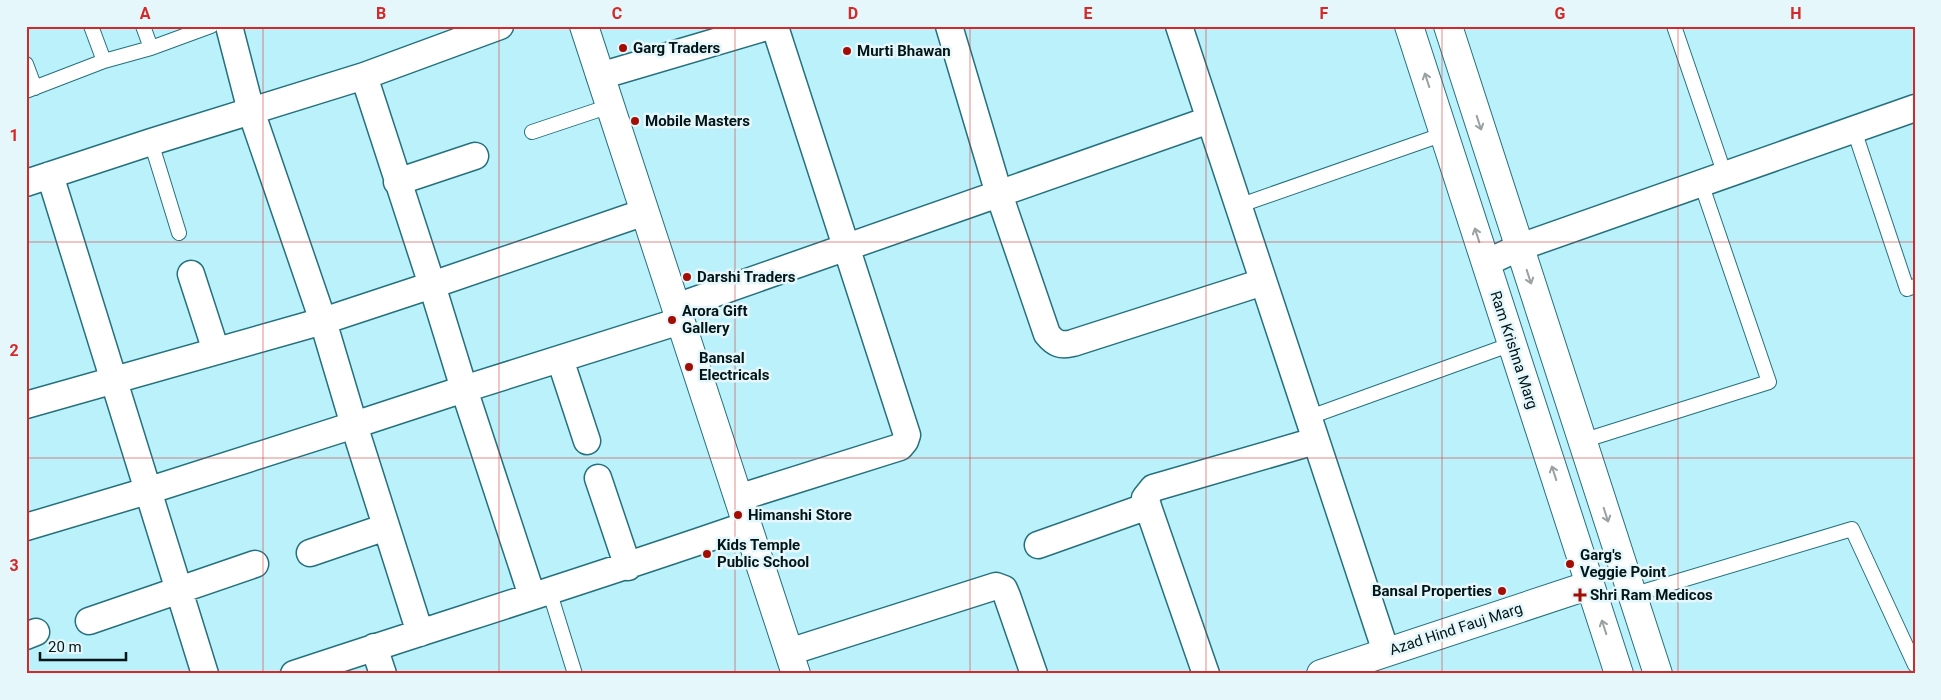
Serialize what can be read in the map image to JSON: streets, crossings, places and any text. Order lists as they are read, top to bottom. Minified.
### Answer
{"streets":{"street":["Ram Krishna Marg","Azad Hind Fauj Marg"]},"crossings":[["Ram Krishna Marg","Azad Hind Fauj Marg"]],"places":{"other":["Garg Traders","Murti Bhawan","Mobile Masters","Darshi Traders","Arora Gift Gallery","Bansal Electricals","Himanshi Store","Kids Temple Public School","Garg's Veggie Point","Bansal Properties"],"health":["Shri Ram Medicos"]},"scale_bar":"20 m","grid":{"columns":["A","B","C","D","E","F","G","H"],"rows":["1","2","3"]}}
